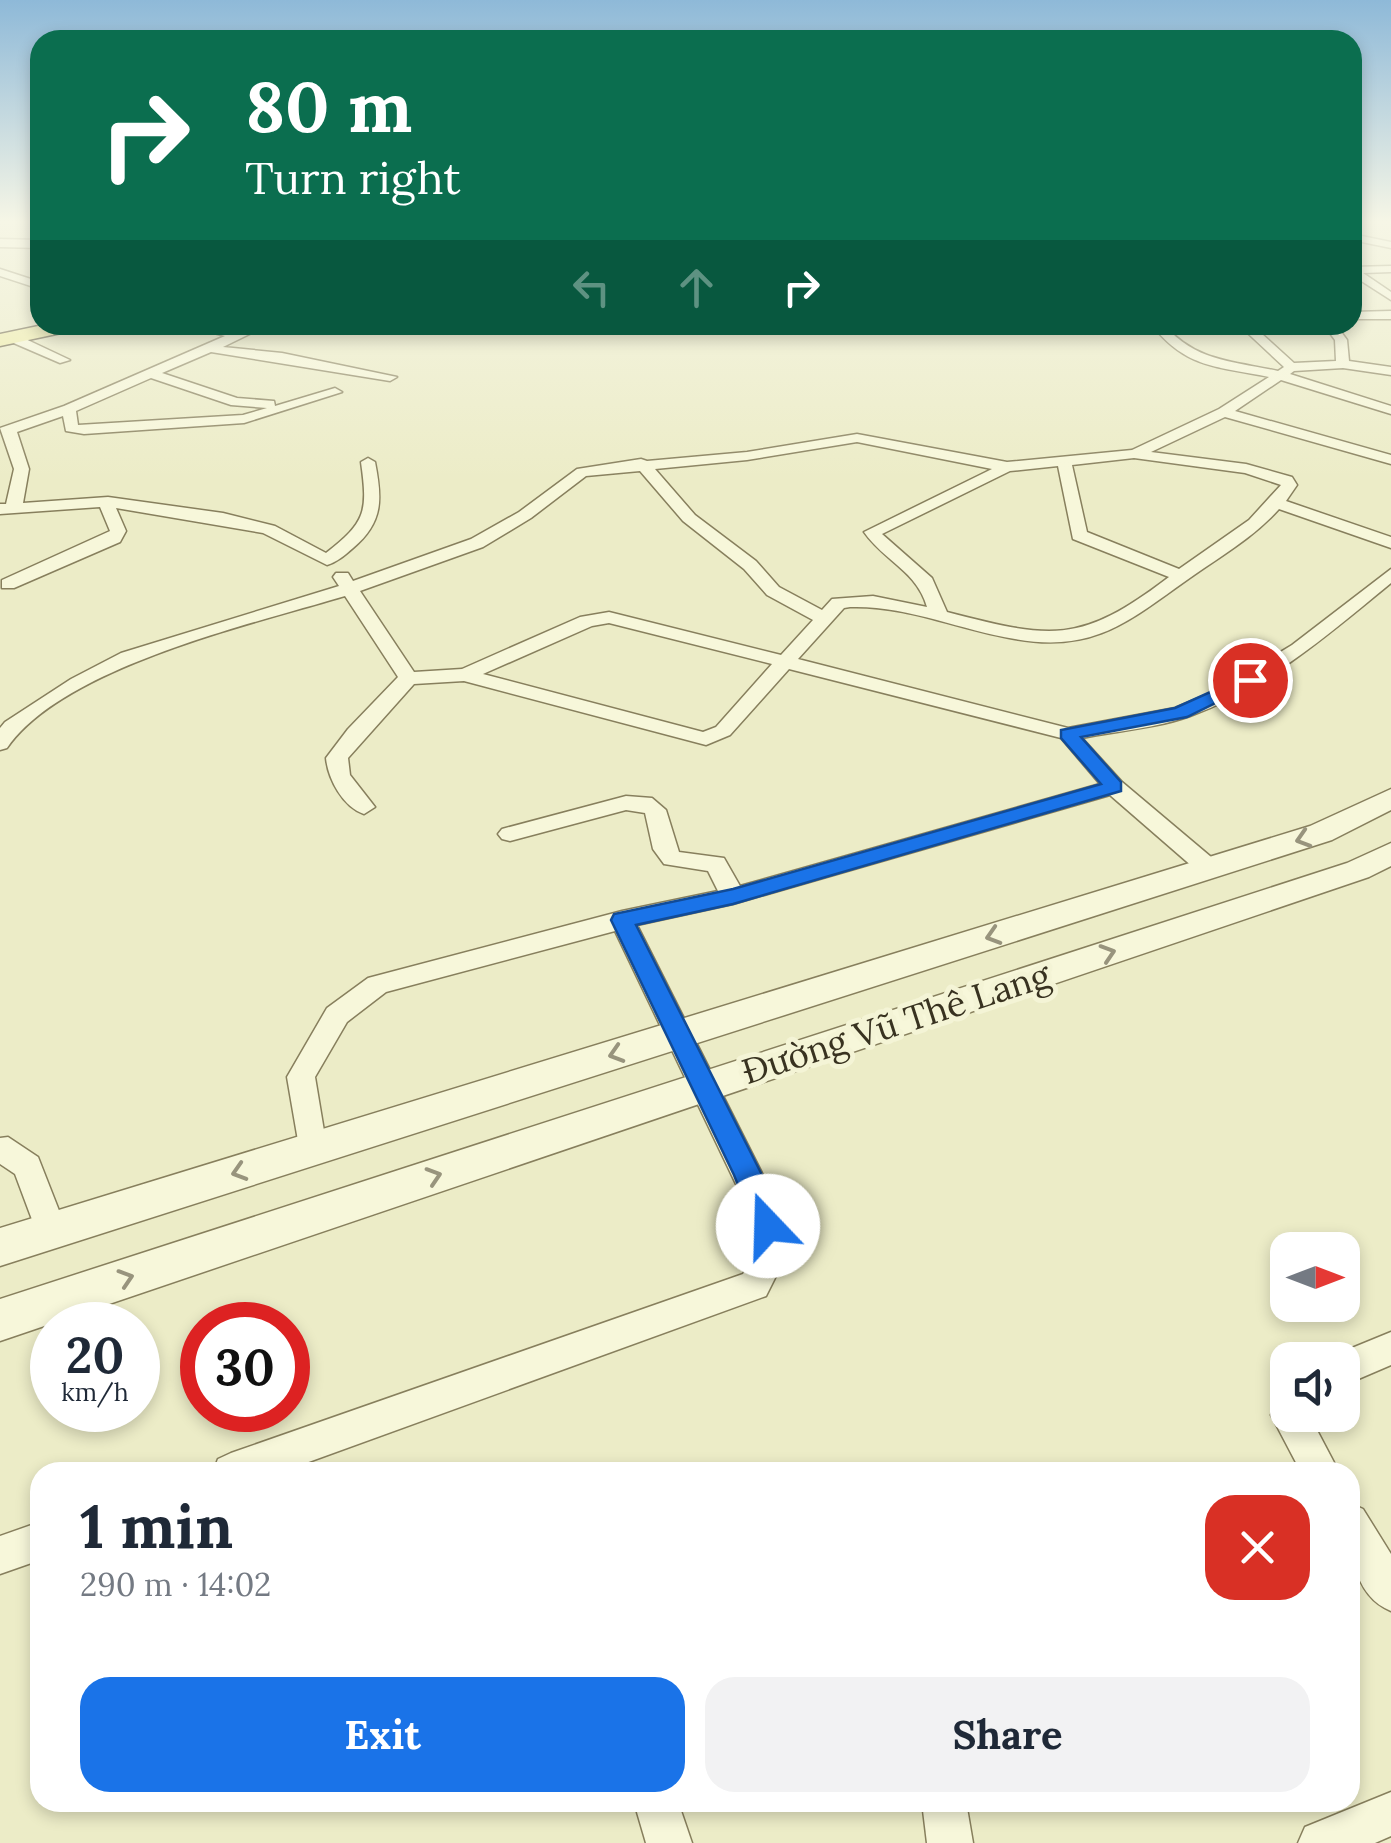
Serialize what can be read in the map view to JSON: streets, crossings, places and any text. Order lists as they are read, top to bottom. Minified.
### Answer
{"streets":{"street":["Đường Vũ Thê Lang"]},"north":"right","page":{"turn":["80 m","Turn right"],"speed":"20 km/h","limit":"30","heading":["1 min","290 m · 14:02"],"buttons":["Exit","Share"]}}
